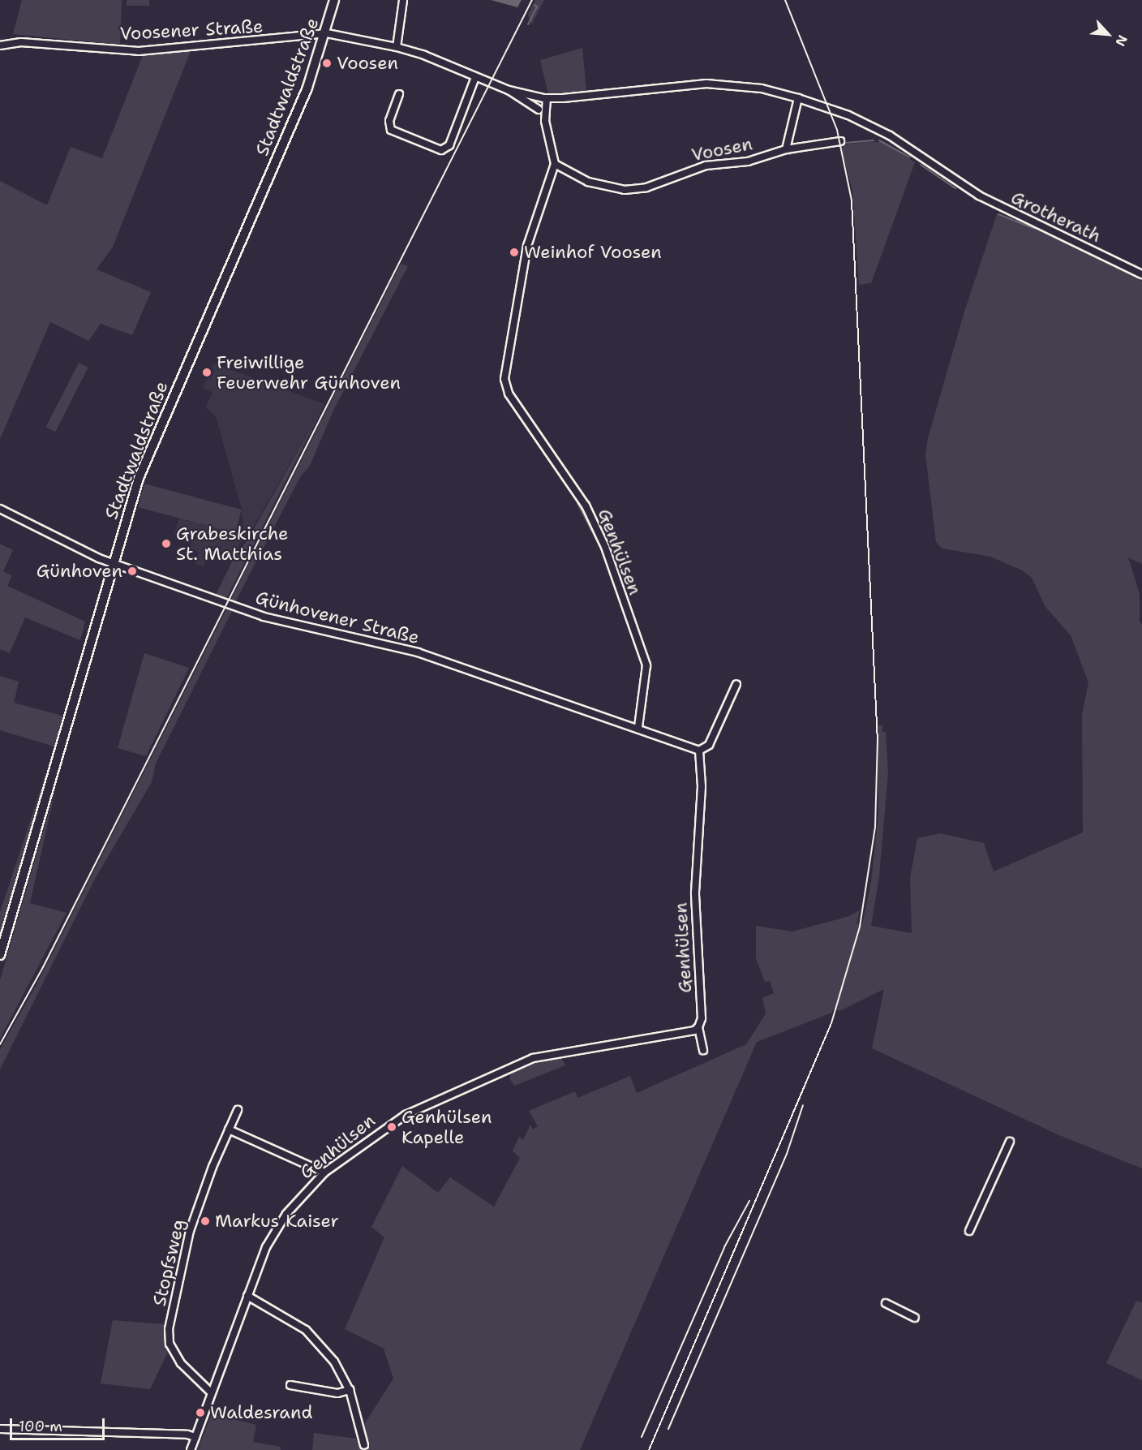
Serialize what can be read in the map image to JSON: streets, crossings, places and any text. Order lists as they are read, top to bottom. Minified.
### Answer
{"streets":{"main road":["Stadtwaldstraße"],"street":["Voosener Straße","Voosen","Grotherath","Genhülsen","Günhovener Straße","Stopfsweg"]},"crossings":[["Voosener Straße","Stadtwaldstraße"],["Stadtwaldstraße","Günhovener Straße"],["Voosen","Genhülsen"],["Genhülsen","Günhovener Straße"],["Genhülsen","Stopfsweg"]],"places":["Voosen","Weinhof Voosen","Freiwillige Feuerwehr Günhoven","Grabeskirche St. Matthias","Günhoven","Genhülsen Kapelle","Markus Kaiser","Waldesrand"],"scale_bar":"100 m","north":"bottom right"}
